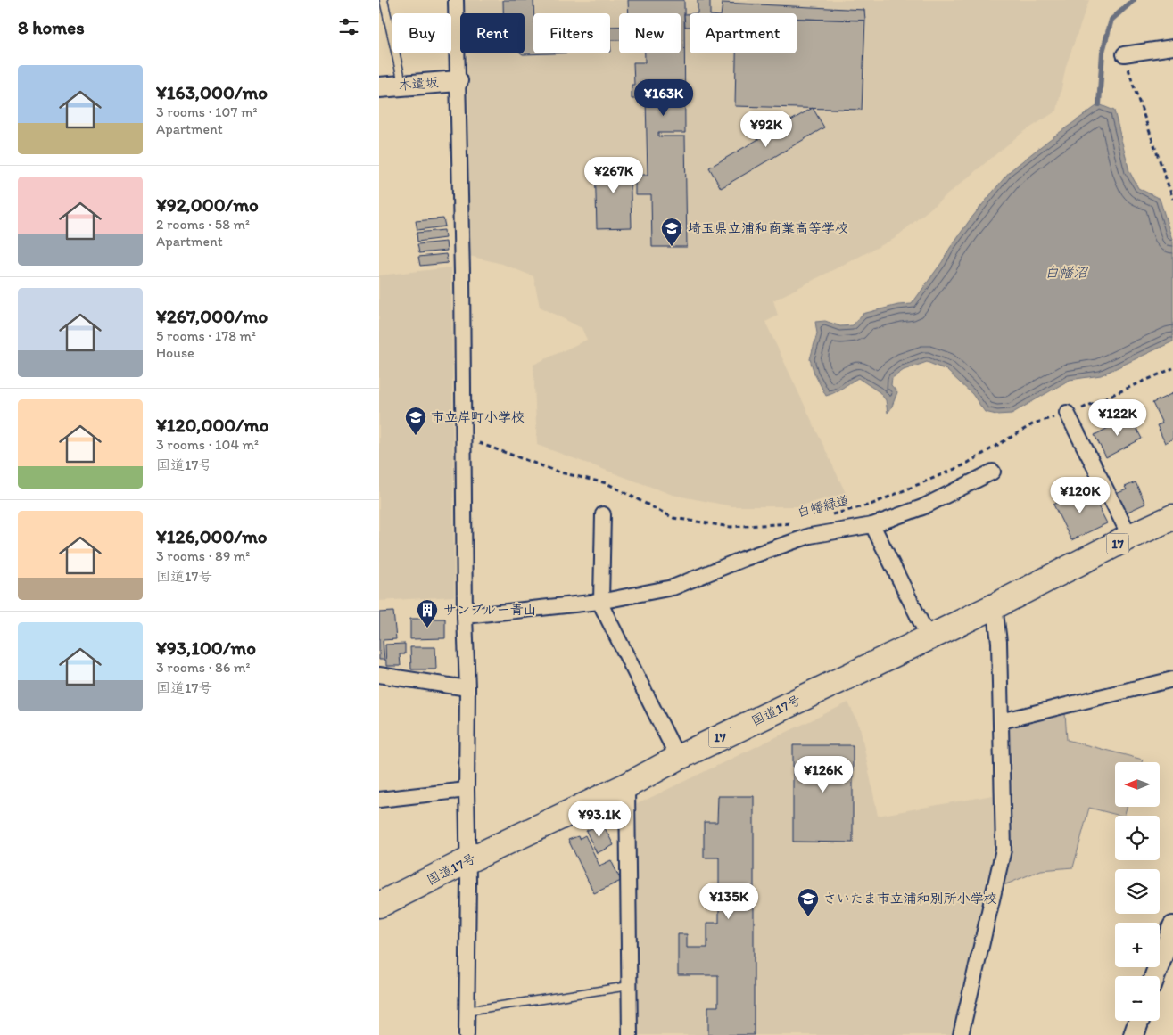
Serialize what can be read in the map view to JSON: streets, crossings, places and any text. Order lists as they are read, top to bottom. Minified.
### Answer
{"streets":{"highway":["17","国道17号"],"street":["木遣坂"],"path":["白幡緑道"]},"water":["白幡沼"],"places":{"school or university":["埼玉県立浦和商業高等学校","市立岸町小学校","さいたま市立浦和別所小学校"],"building":["サンブルー青山"]},"north":"left","page":{"heading":"8 homes","chip":["Buy","Rent","Filters","New","Apartment"],"list":[{"name":"¥163,000/mo","note":"3 rooms · 107 m² · Apartment"},{"name":"¥92,000/mo","note":"2 rooms · 58 m² · Apartment"},{"name":"¥267,000/mo","note":"5 rooms · 178 m² · House"},{"name":"¥120,000/mo","note":"3 rooms · 104 m² · 国道17号"},{"name":"¥126,000/mo","note":"3 rooms · 89 m² · 国道17号"},{"name":"¥93,100/mo","note":"3 rooms · 86 m² · 国道17号"}],"price":["¥163K","¥92K","¥267K","¥122K","¥120K","¥126K","¥93.1K","¥135K"],"map_buttons":["+","−"]}}
